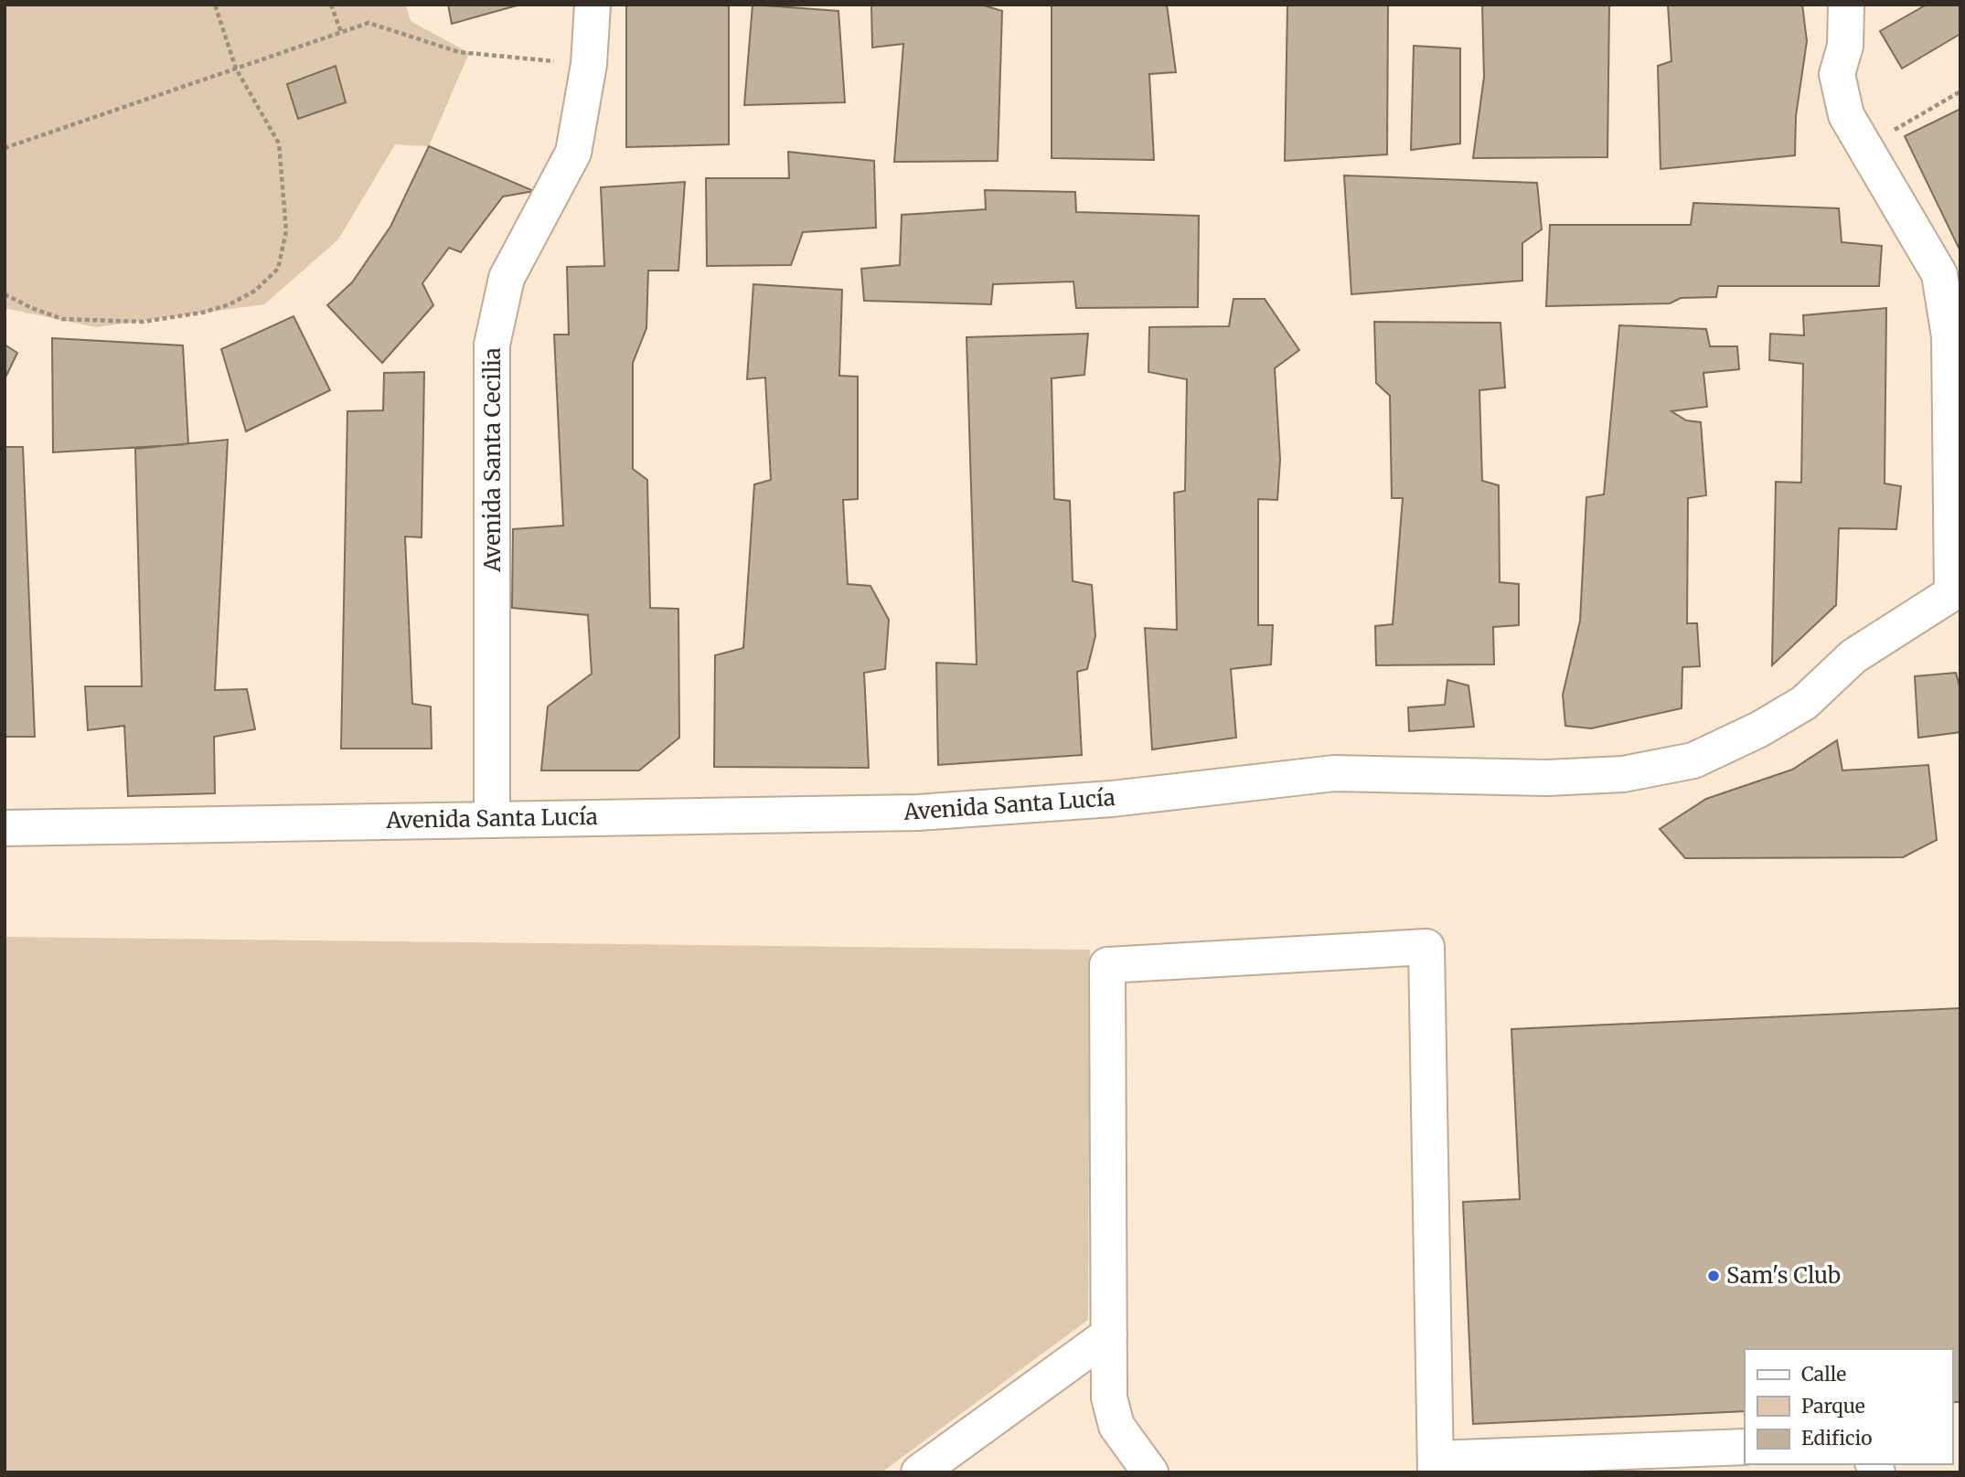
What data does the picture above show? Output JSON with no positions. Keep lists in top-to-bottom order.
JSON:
{
  "streets": {
    "street": ["Avenida Santa Cecilia", "Avenida Santa Lucía"]
  },
  "crossings": [
    ["Avenida Santa Cecilia", "Avenida Santa Lucía"]
  ],
  "places": ["Sam's Club"],
  "legend": ["Calle", "Parque", "Edificio"]
}
